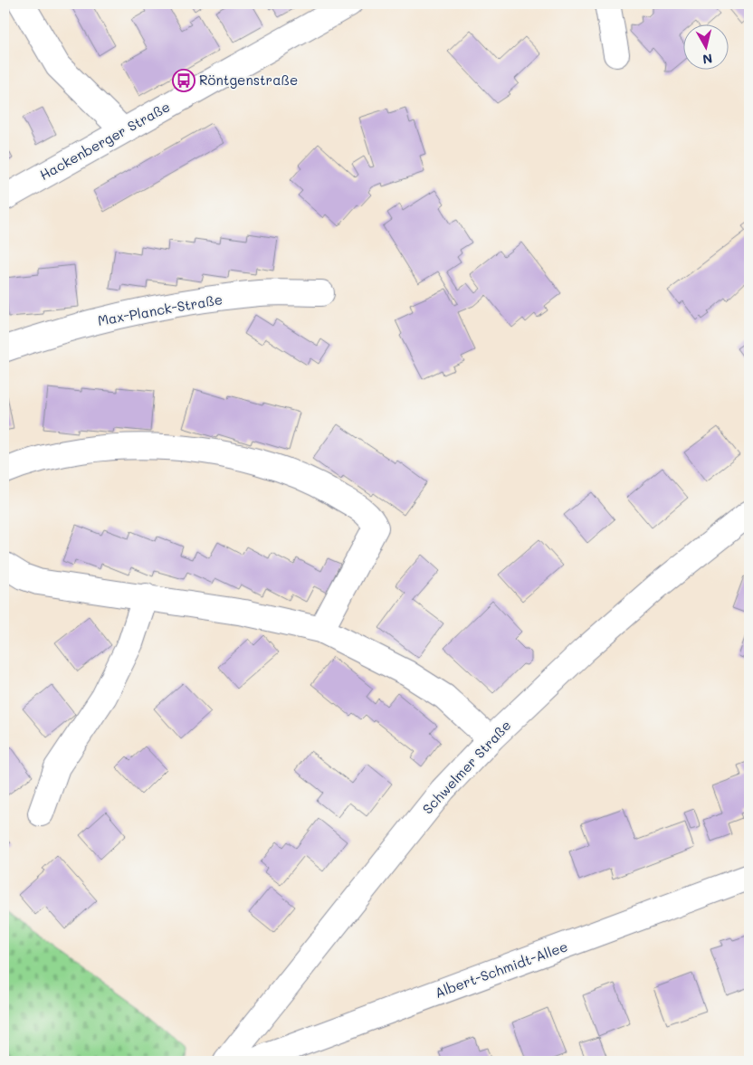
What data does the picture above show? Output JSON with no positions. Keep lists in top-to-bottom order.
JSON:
{
  "streets": {
    "street": [
      "Hackenberger Straße",
      "Max-Planck-Straße",
      "Schwelmer Straße",
      "Albert-Schmidt-Allee"
    ]
  },
  "places": {
    "bus stop": ["Röntgenstraße"]
  },
  "north": "bottom"
}
